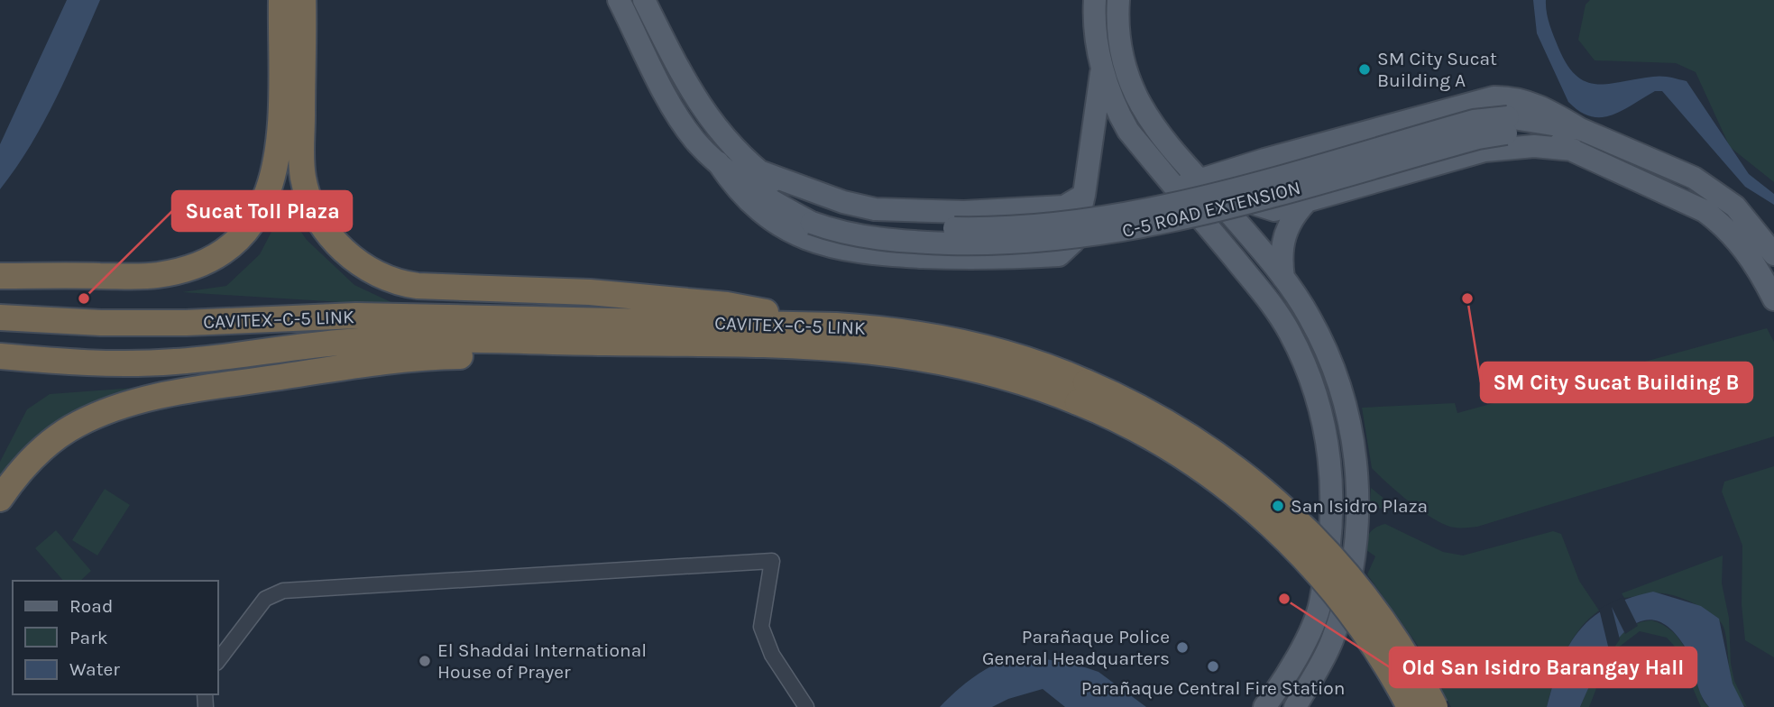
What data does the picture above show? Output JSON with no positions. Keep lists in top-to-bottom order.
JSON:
{
  "streets": {
    "highway": ["CAVITEX–C-5 LINK"],
    "main road": ["C-5 ROAD EXTENSION"]
  },
  "places": [
    "SM City Sucat Building A",
    "Sucat Toll Plaza",
    "SM City Sucat Building B",
    "San Isidro Plaza",
    "Old San Isidro Barangay Hall",
    "Parañaque Police General Headquarters",
    "El Shaddai International House of Prayer",
    "Parañaque Central Fire Station"
  ],
  "legend": ["Road", "Park", "Water"]
}
